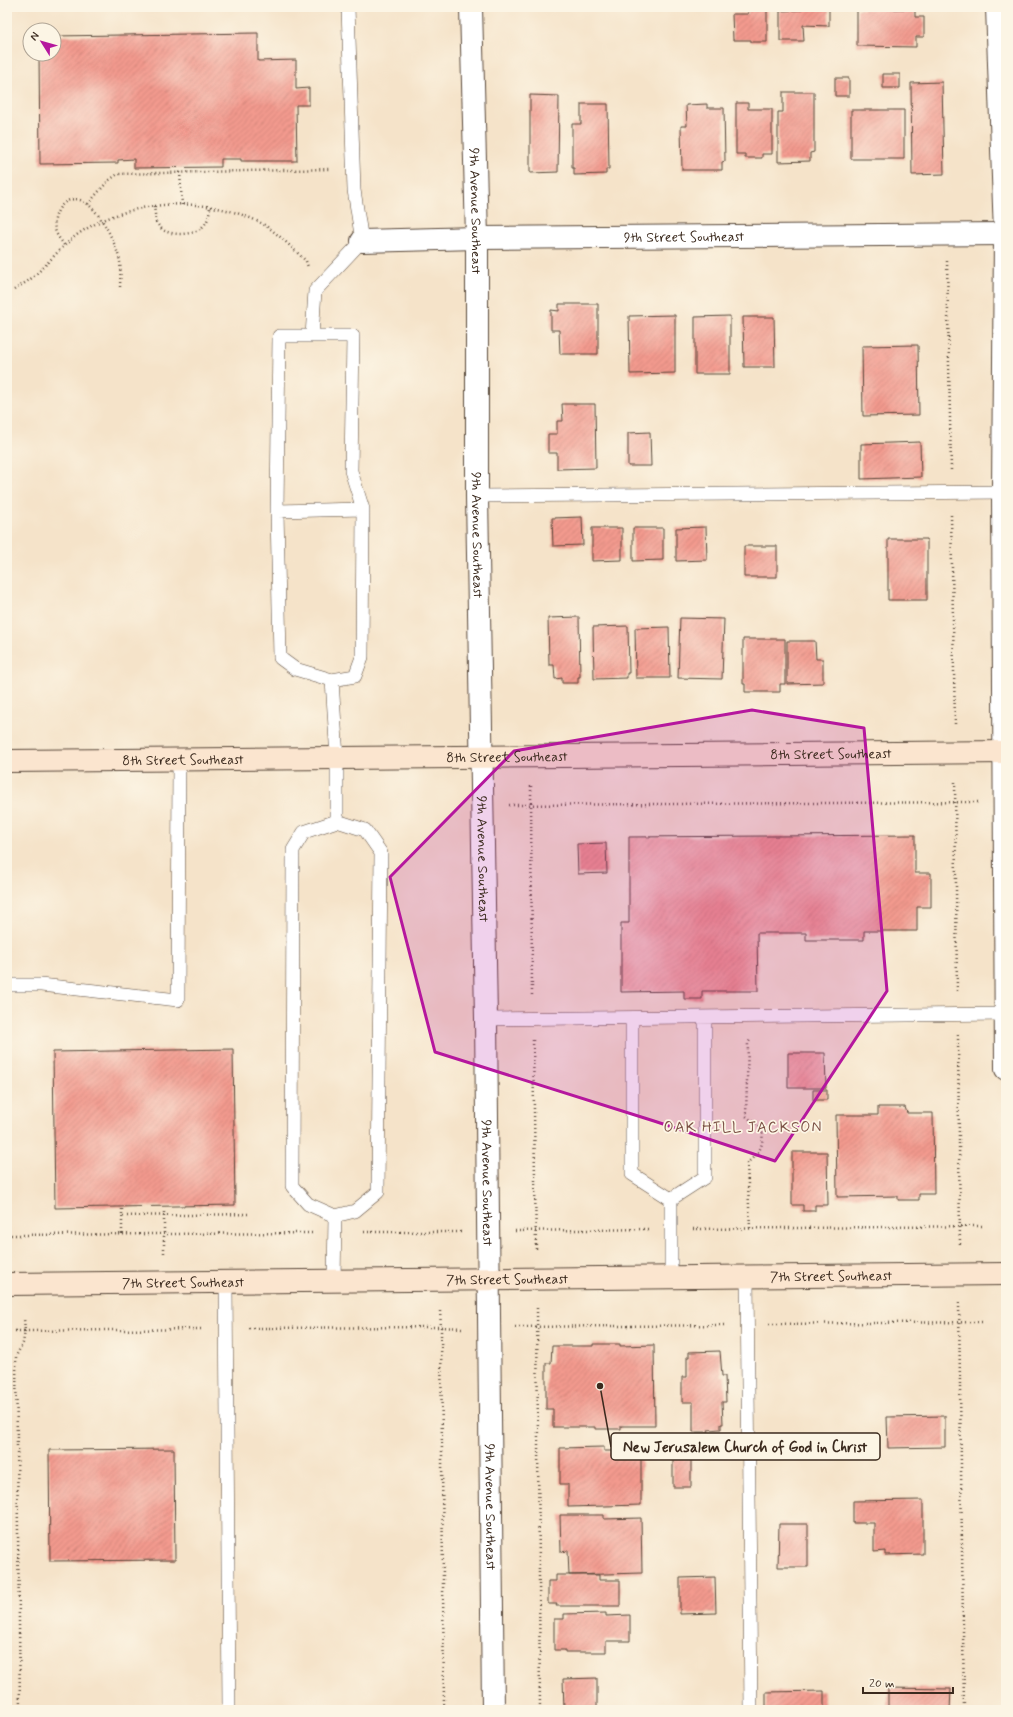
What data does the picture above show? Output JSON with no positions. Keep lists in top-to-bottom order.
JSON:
{
  "streets": {
    "main road": ["8th Street Southeast", "7th Street Southeast"],
    "street": ["9th Avenue Southeast", "9th Street Southeast"]
  },
  "crossings": [
    ["9th Avenue Southeast", "9th Street Southeast"],
    ["9th Avenue Southeast", "8th Street Southeast"],
    ["9th Avenue Southeast", "7th Street Southeast"]
  ],
  "districts": ["OAK HILL JACKSON"],
  "places": ["New Jerusalem Church of God in Christ"],
  "scale_bar": "20 m",
  "north": "top left"
}
